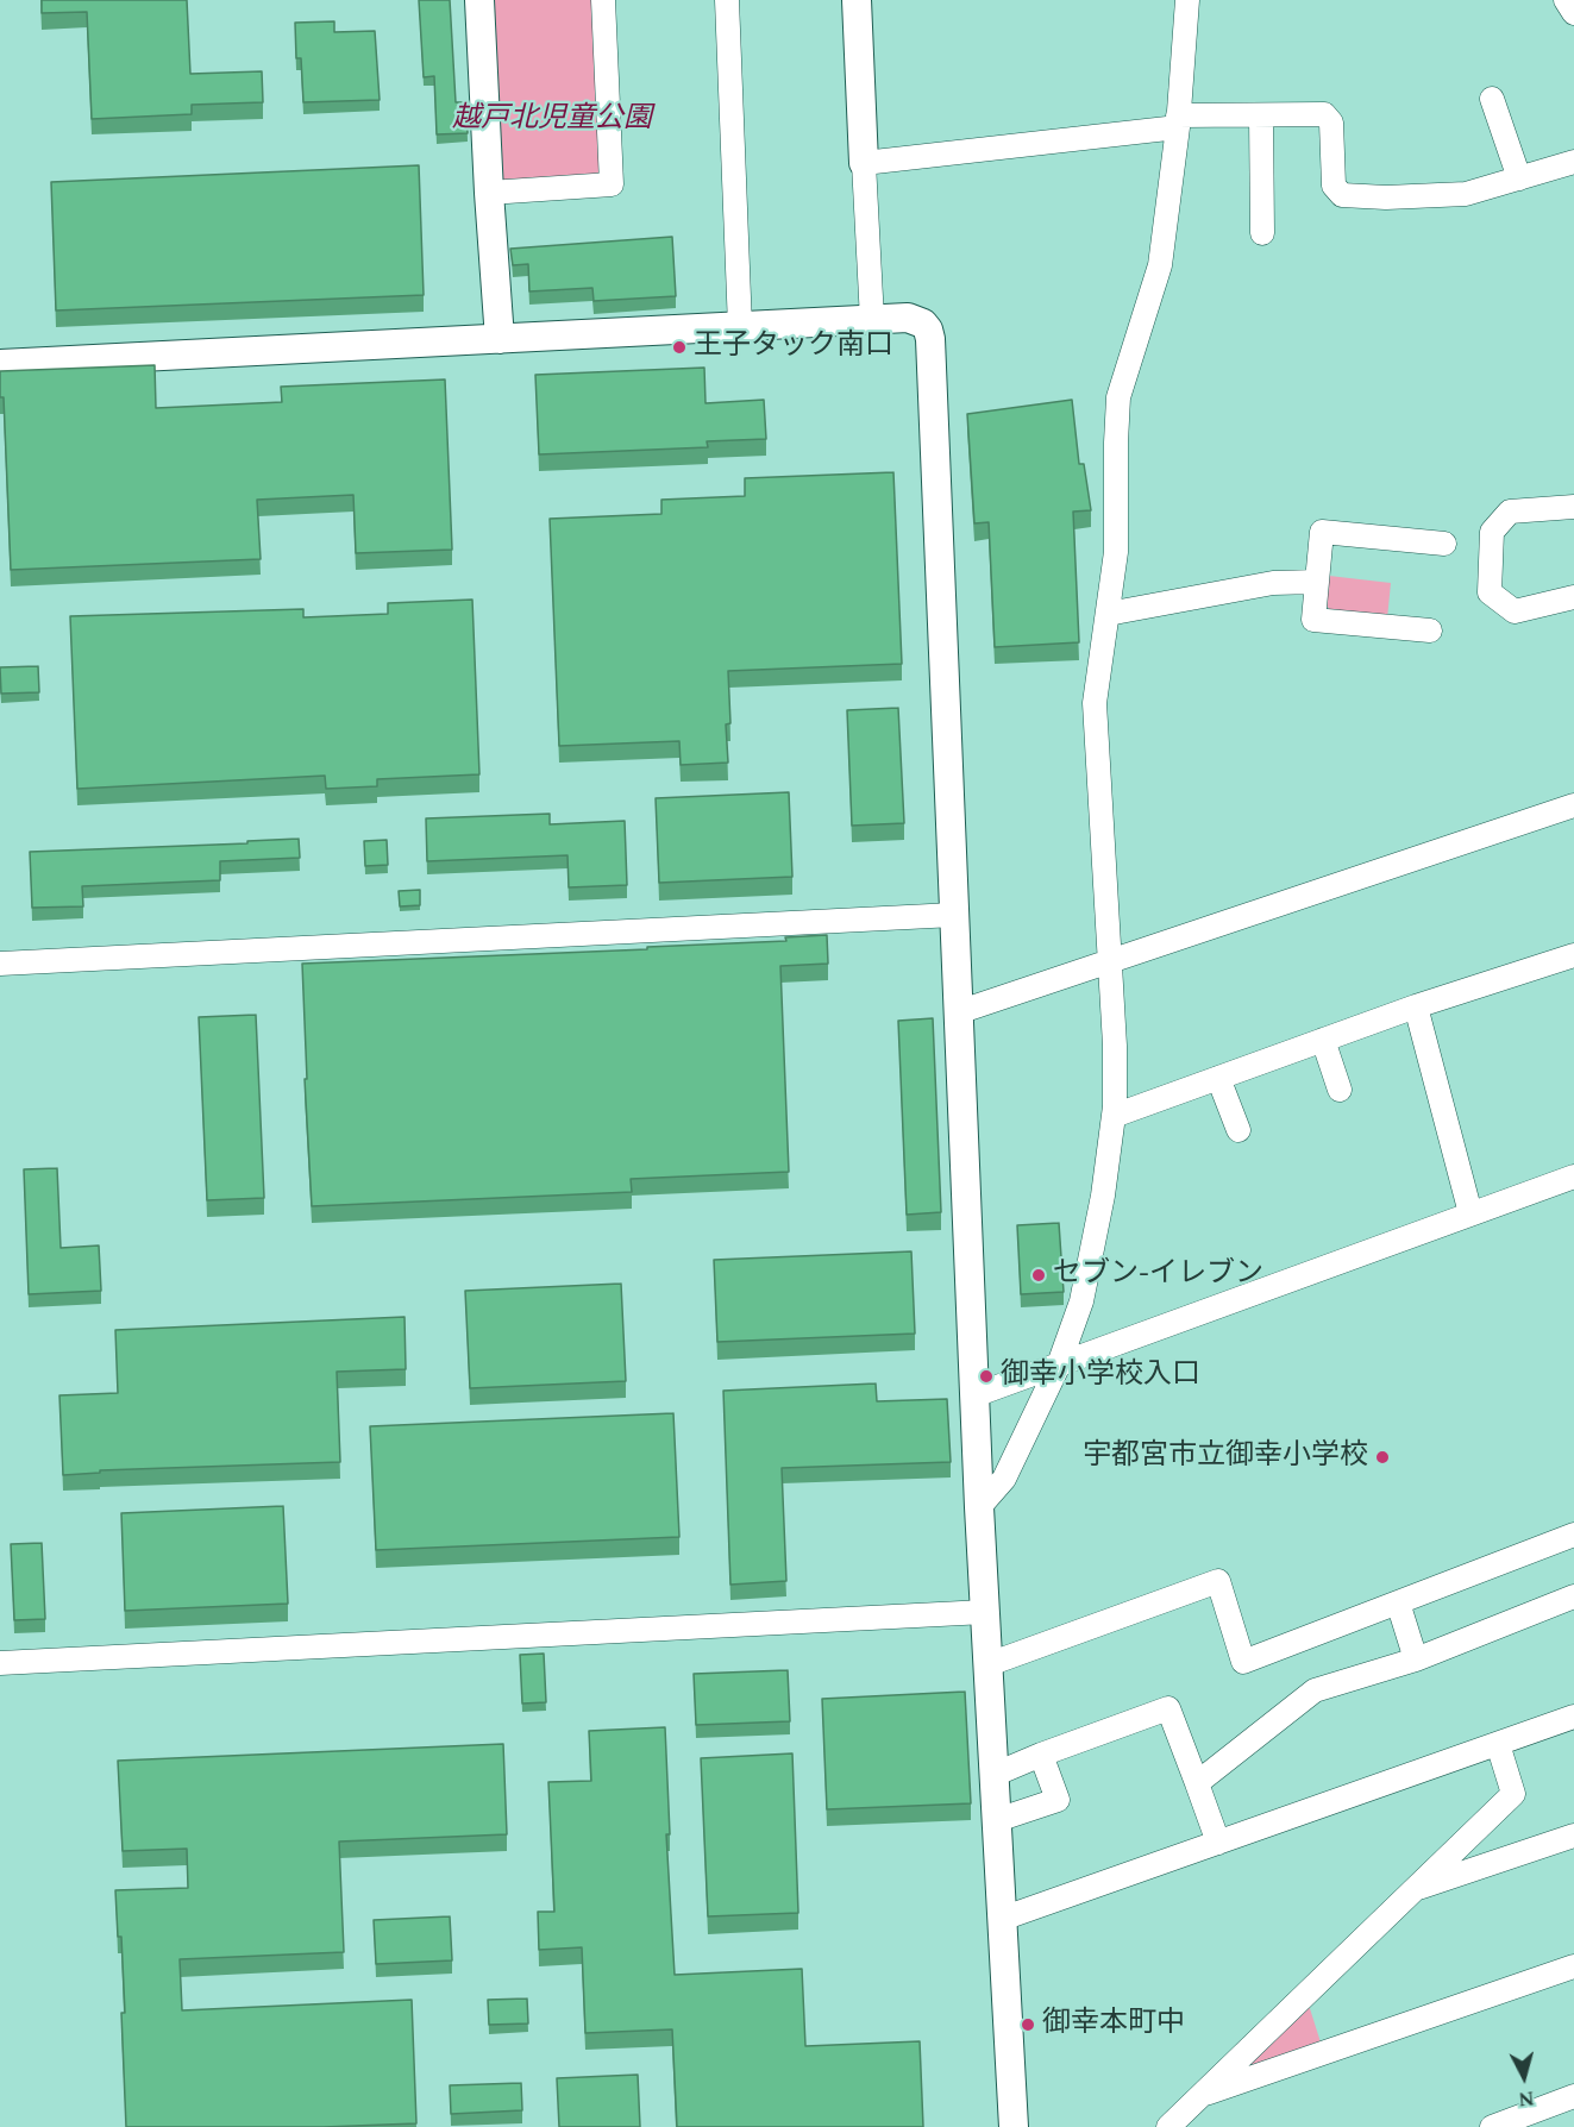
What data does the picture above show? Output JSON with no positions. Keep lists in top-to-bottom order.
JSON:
{
  "parks": ["越戸北児童公園"],
  "places": [
    "王子タック南口",
    "セブン-イレブン",
    "御幸小学校入口",
    "宇都宮市立御幸小学校",
    "御幸本町中"
  ],
  "north": "bottom"
}
